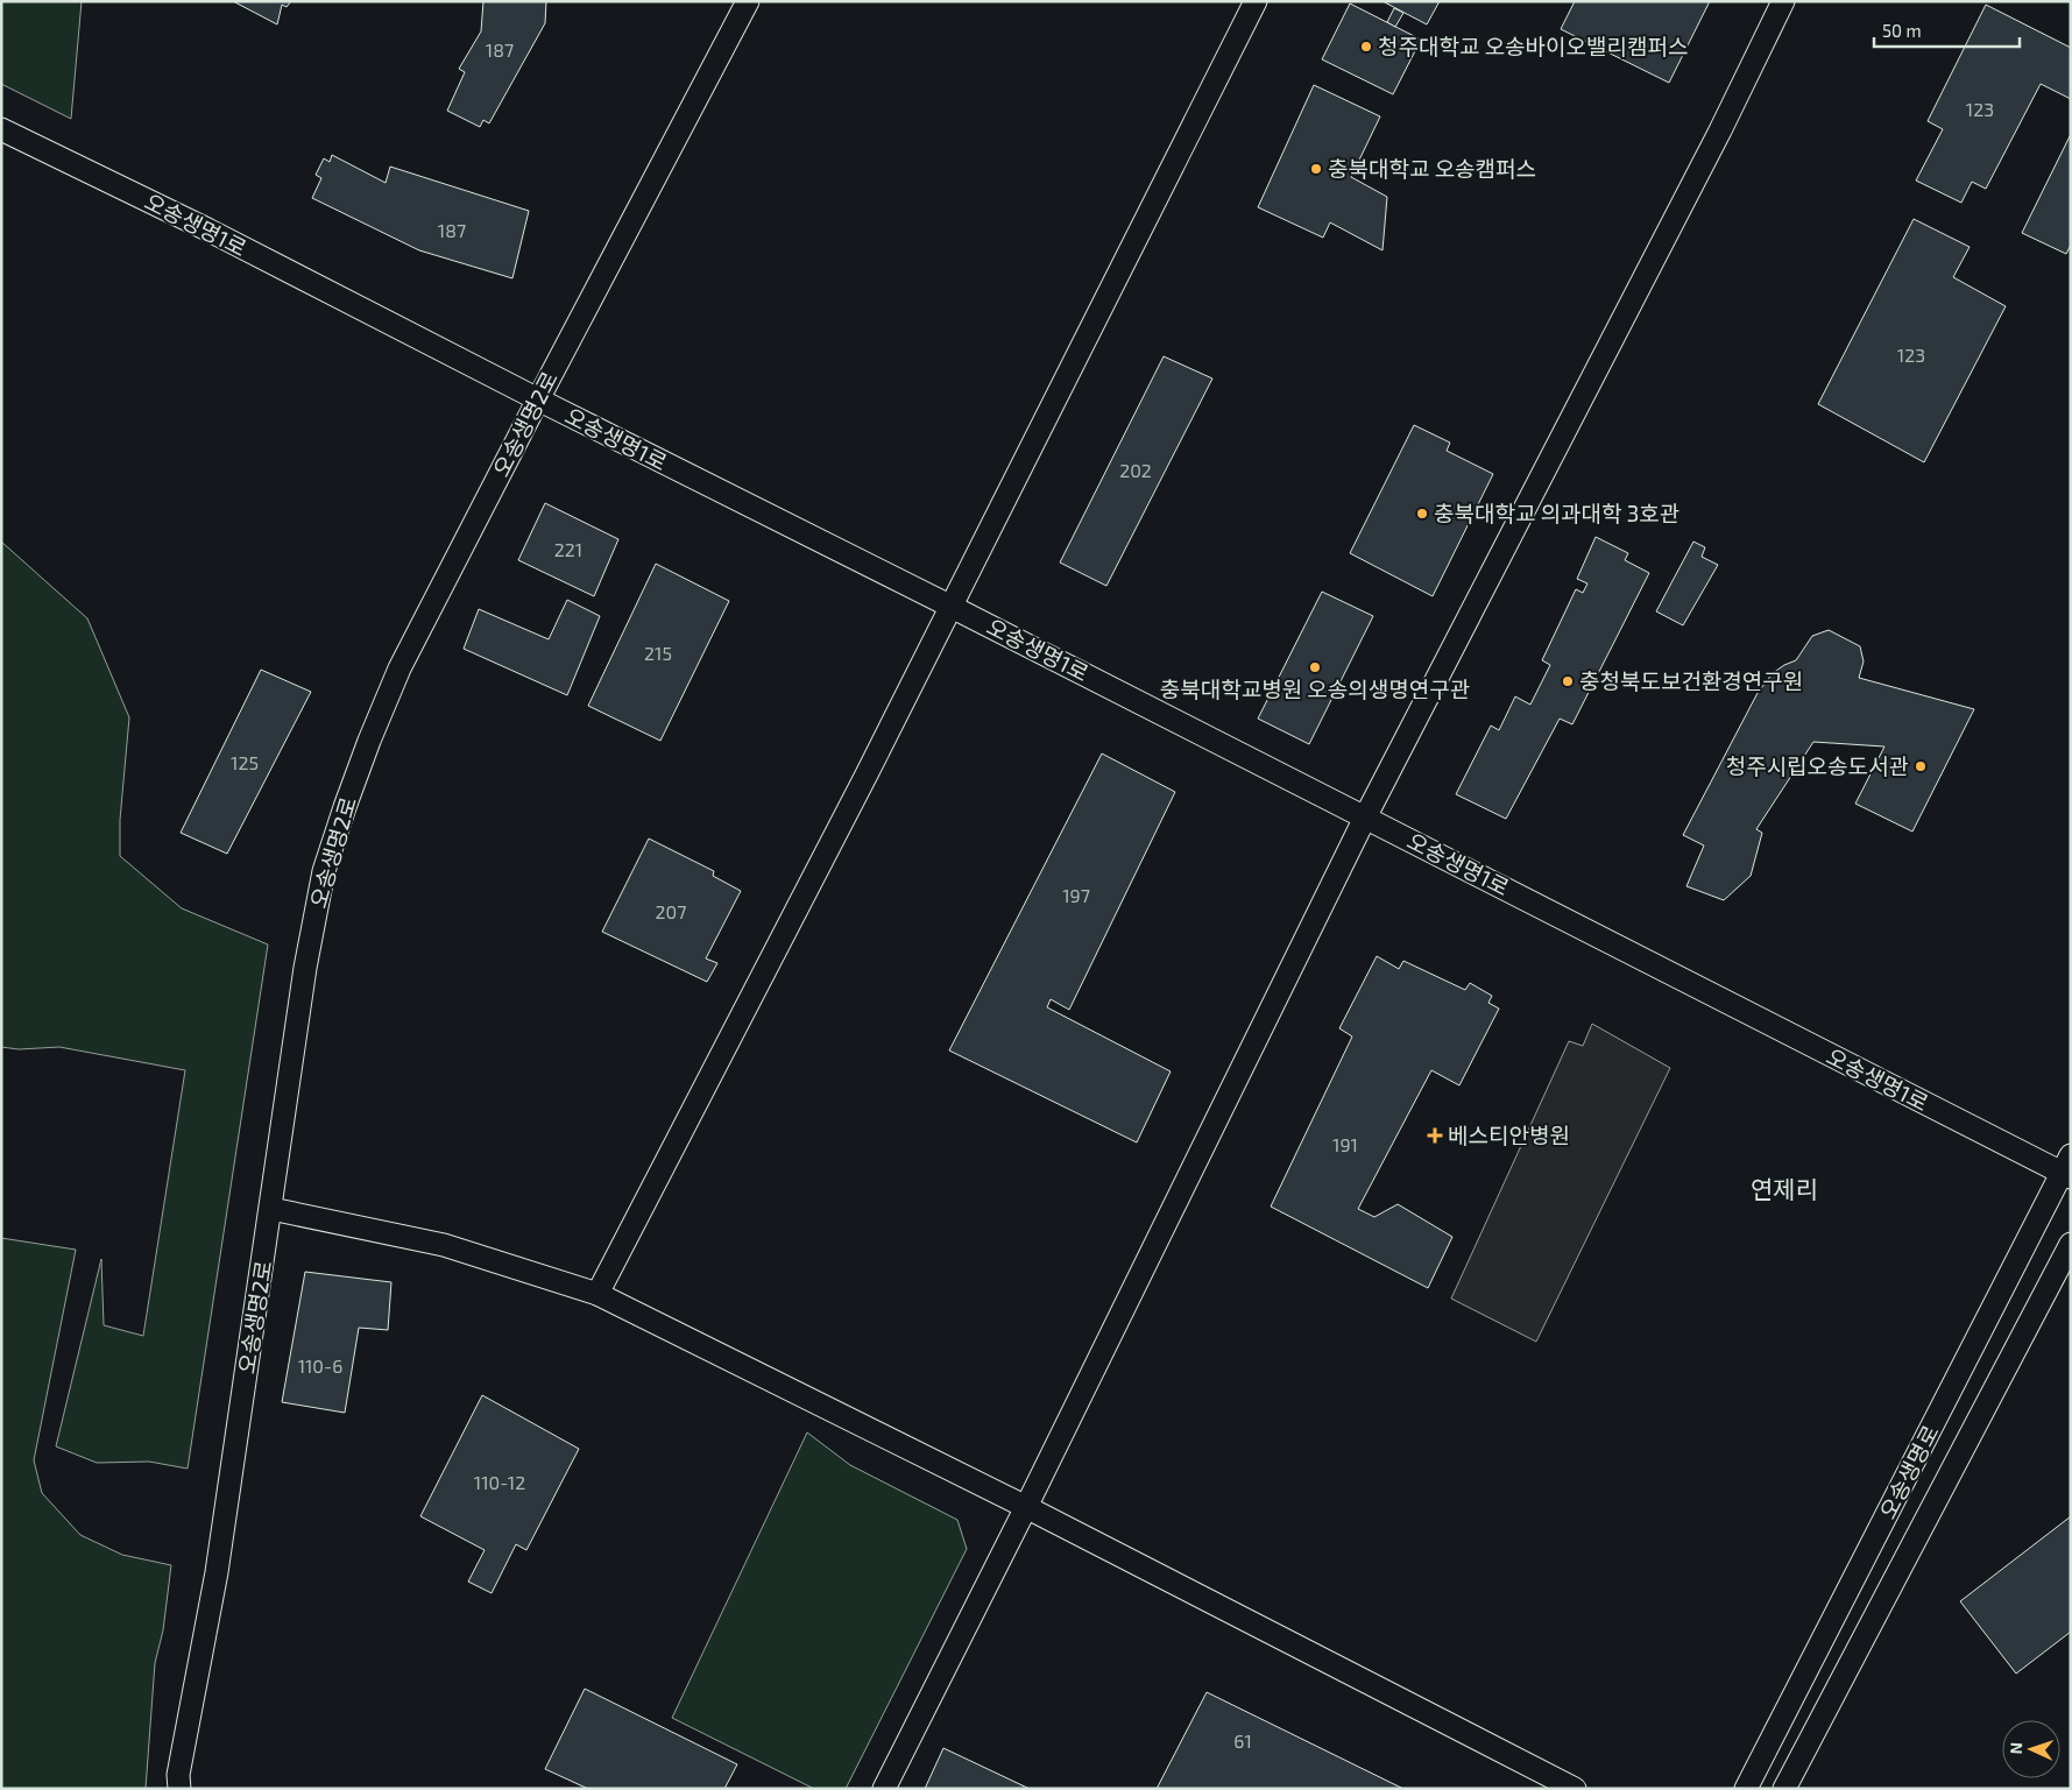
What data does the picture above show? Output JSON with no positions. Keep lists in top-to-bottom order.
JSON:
{
  "streets": {
    "street": ["오송생명1로", "오송생명2로", "오송생명로"]
  },
  "crossings": [
    ["오송생명1로", "오송생명2로"],
    ["오송생명1로", "오송생명로"]
  ],
  "districts": ["연제리"],
  "places": {
    "other": [
      "청주대학교 오송바이오밸리캠퍼스",
      "충북대학교 오송캠퍼스",
      "충북대학교 의과대학 3호관",
      "충북대학교병원 오송의생명연구관",
      "충청북도보건환경연구원",
      "청주시립오송도서관"
    ],
    "health": ["베스티안병원"]
  },
  "house_numbers": [
    "187",
    "123",
    "187",
    "123",
    "202",
    "221",
    "215",
    "125",
    "197",
    "207",
    "191",
    "110-6",
    "110-12",
    "61"
  ],
  "scale_bar": "50 m",
  "north": "left"
}
